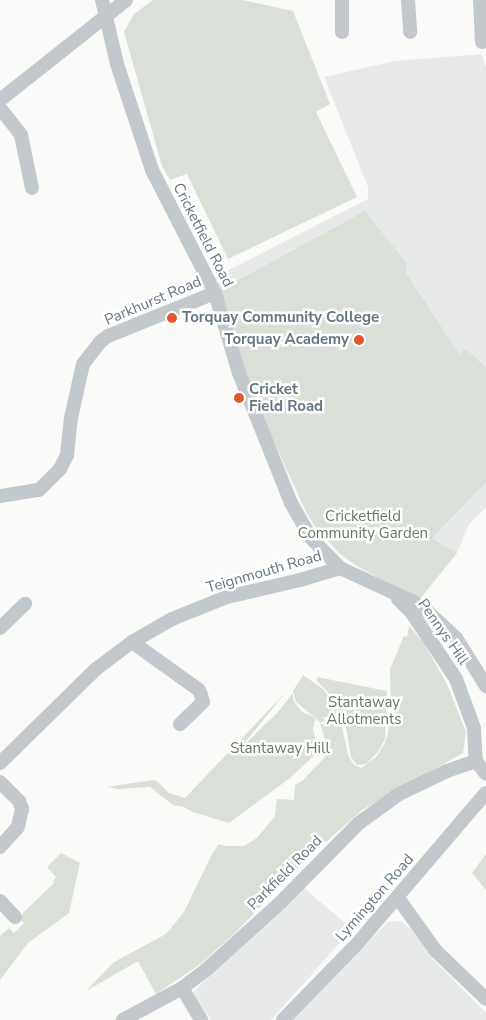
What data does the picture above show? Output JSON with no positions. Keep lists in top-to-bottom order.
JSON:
{
  "streets": {
    "street": [
      "Cricketfield Road",
      "Parkhurst Road",
      "Teignmouth Road",
      "Pennys Hill",
      "Parkfield Road",
      "Lymington Road"
    ]
  },
  "crossings": [
    ["Cricketfield Road", "Parkhurst Road"],
    ["Cricketfield Road", "Teignmouth Road"],
    ["Teignmouth Road", "Pennys Hill"],
    ["Pennys Hill", "Parkfield Road"]
  ],
  "parks": ["Cricketfield Community Garden", "Stantaway Allotments", "Stantaway Hill"],
  "places": ["Torquay Community College", "Torquay Academy", "Cricket Field Road"]
}
